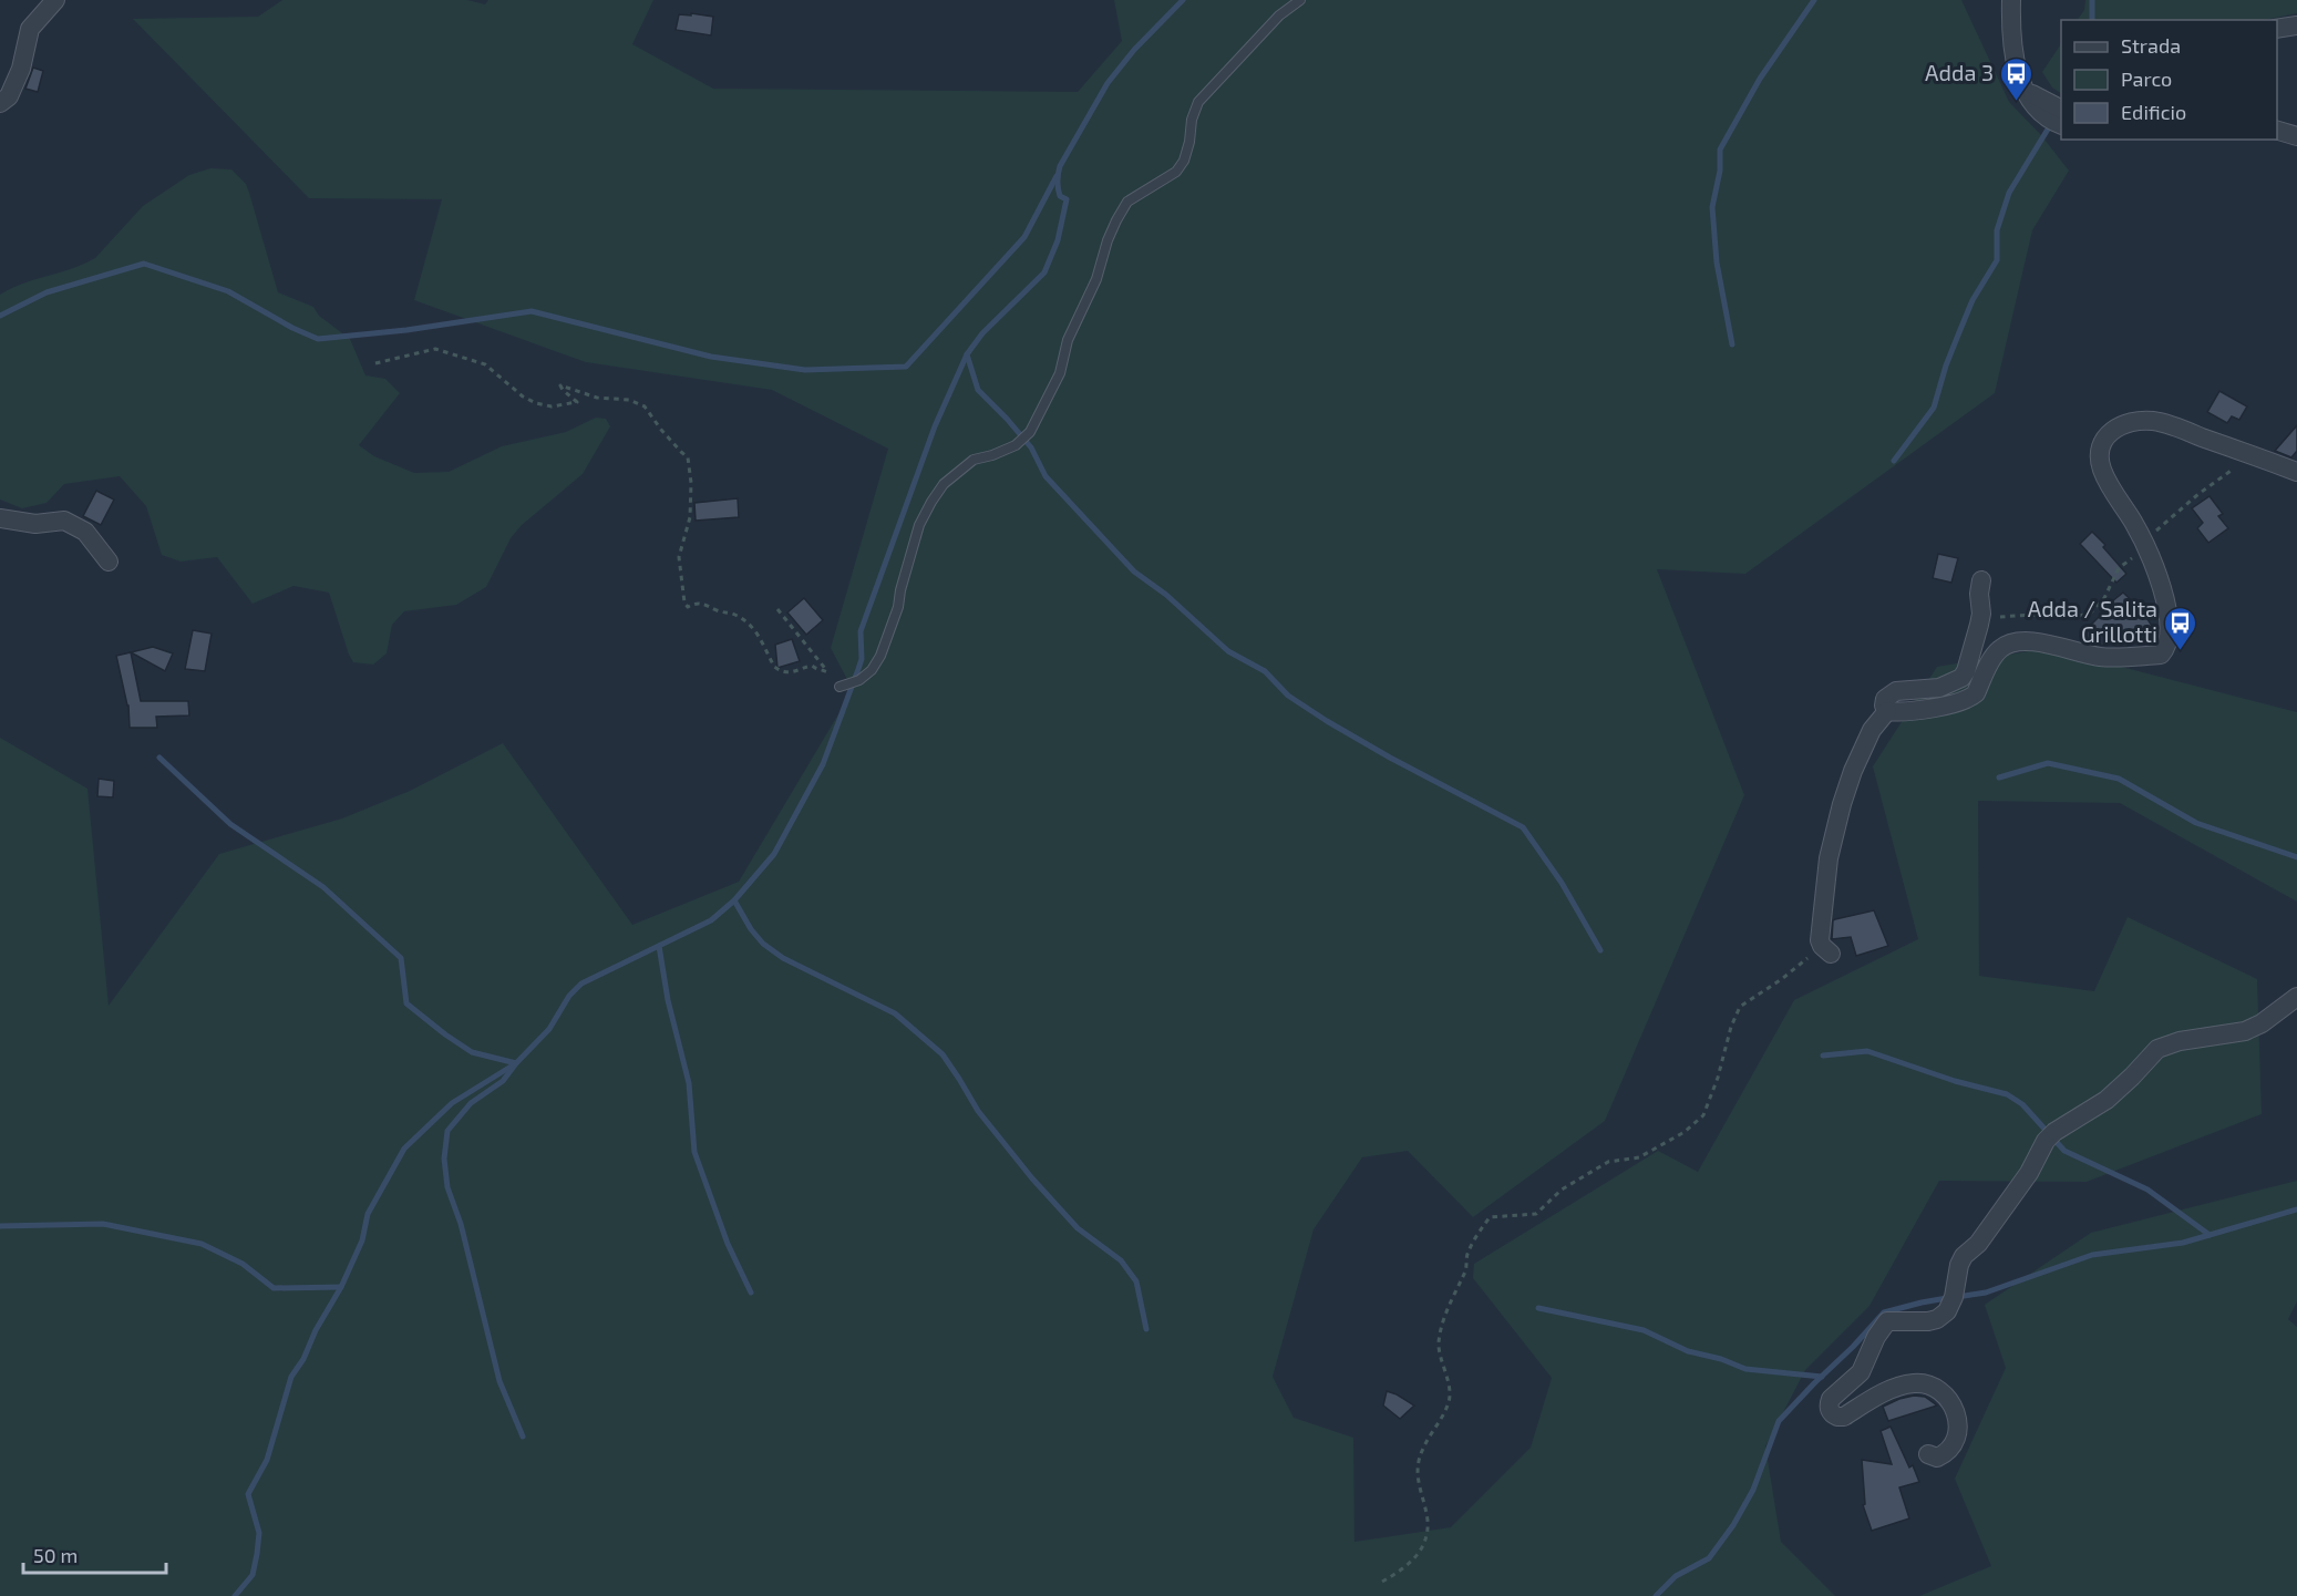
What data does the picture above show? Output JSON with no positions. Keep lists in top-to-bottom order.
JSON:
{
  "places": {
    "bus stop": ["Adda 3", "Adda / Salita Grillotti"]
  },
  "legend": ["Strada", "Parco", "Edificio"],
  "scale_bar": "50 m"
}
